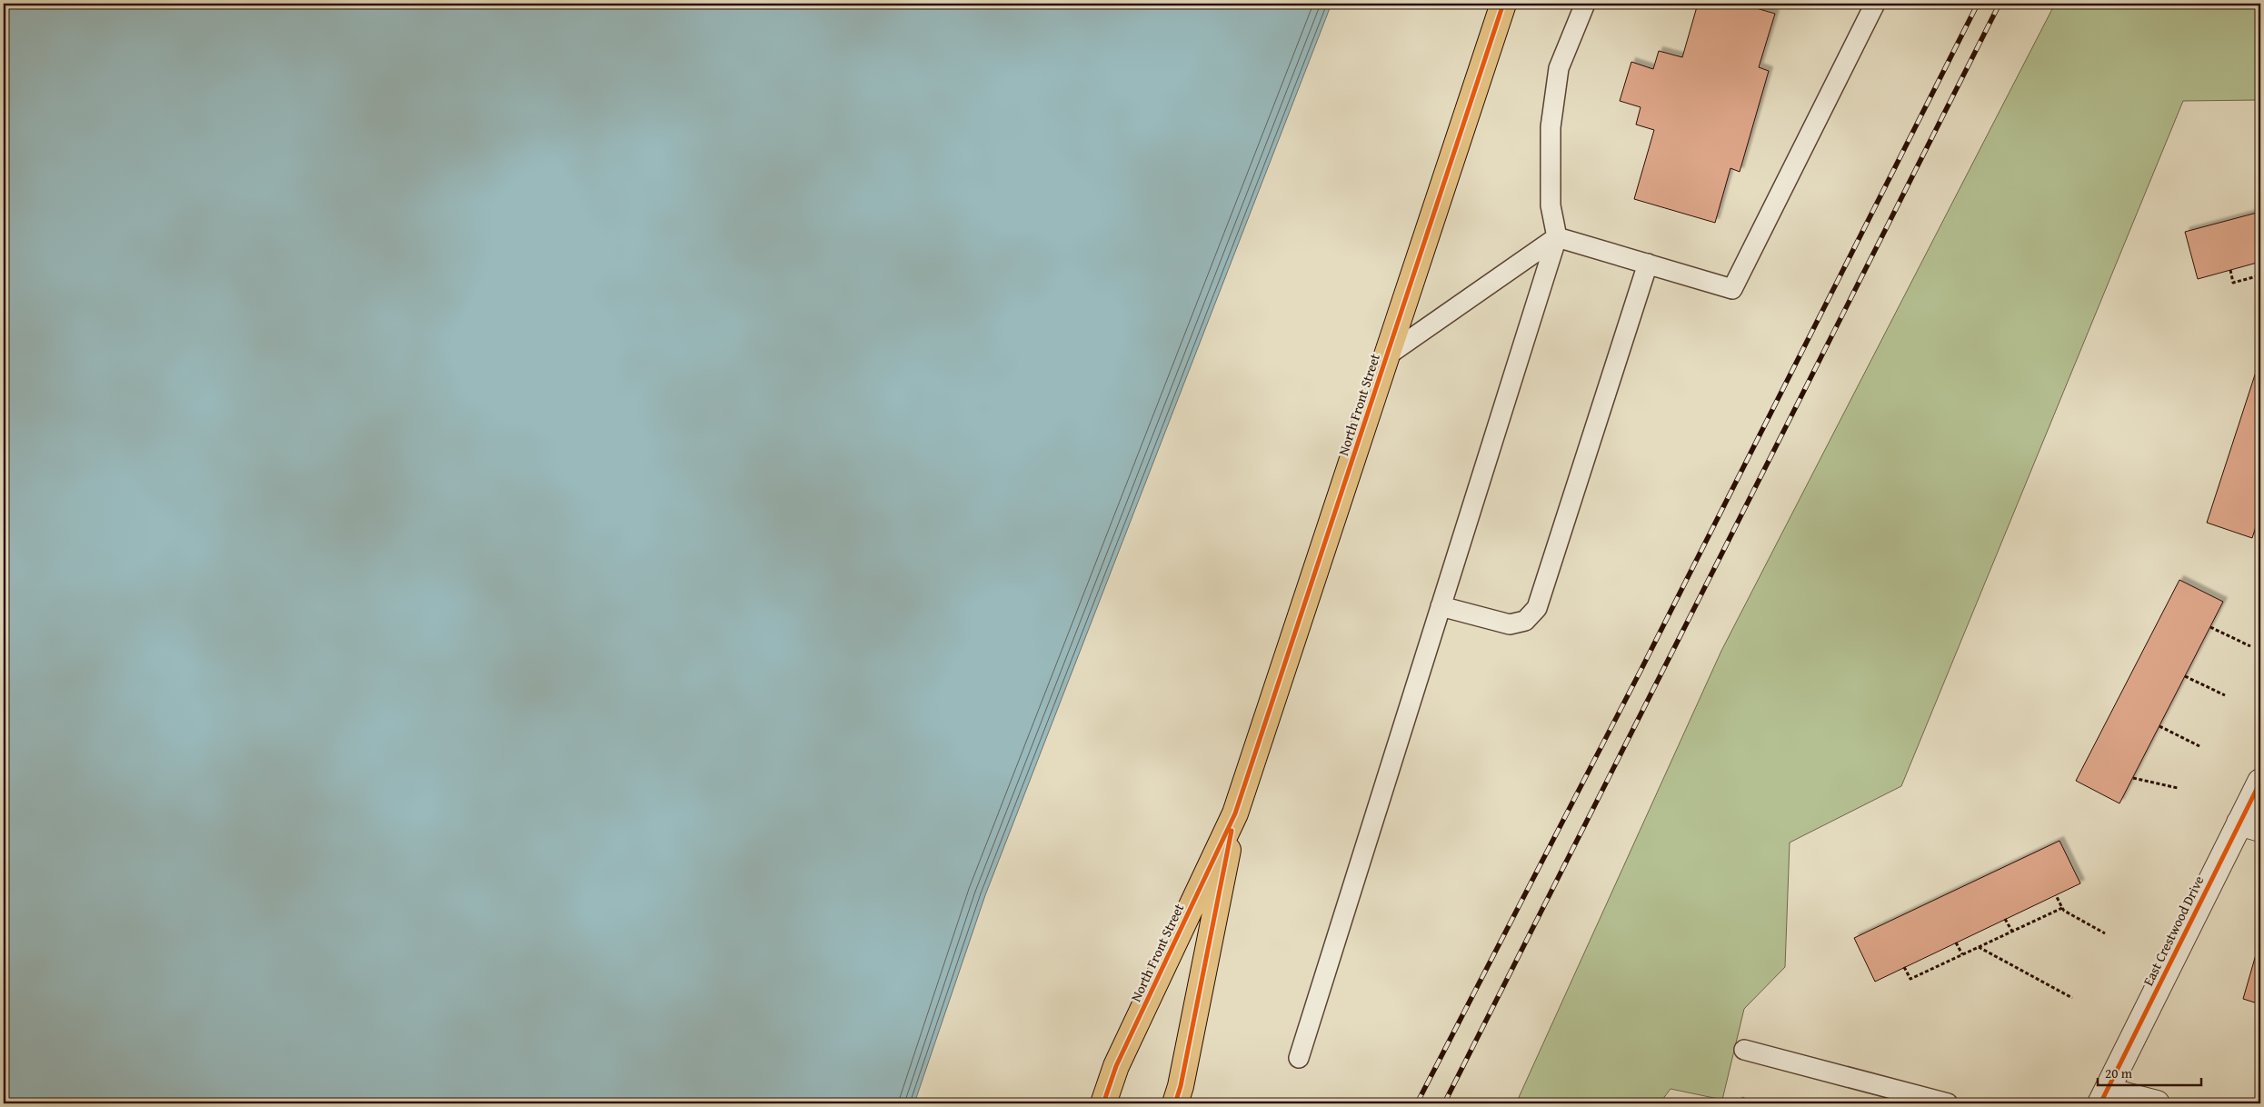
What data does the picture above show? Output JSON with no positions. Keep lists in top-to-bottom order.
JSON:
{
  "streets": {
    "main road": ["North Front Street"],
    "street": ["East Crestwood Drive"]
  },
  "scale_bar": "20 m"
}
